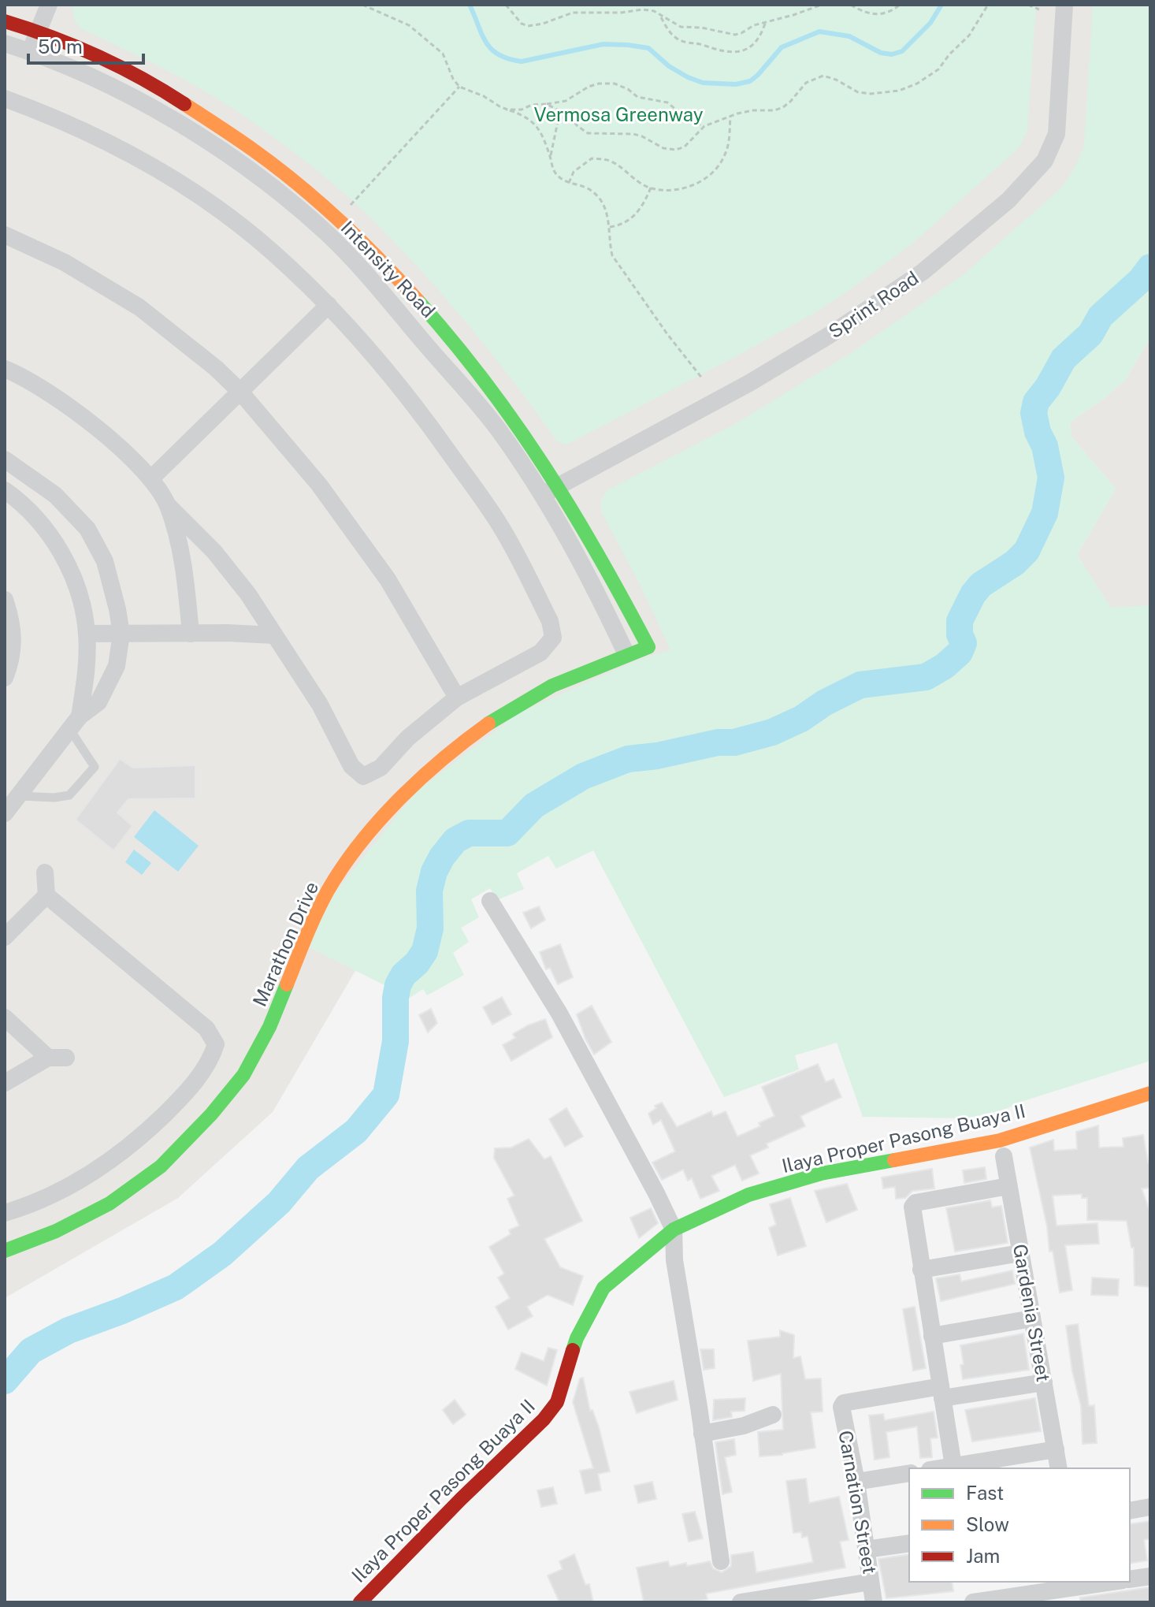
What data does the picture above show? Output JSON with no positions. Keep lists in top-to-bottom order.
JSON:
{
  "streets": {
    "street": [
      "Intensity Road",
      "Sprint Road",
      "Marathon Drive",
      "Ilaya Proper Pasong Buaya II",
      "Gardenia Street",
      "Carnation Street"
    ]
  },
  "crossings": [
    ["Intensity Road", "Sprint Road"],
    ["Intensity Road", "Marathon Drive"]
  ],
  "parks": ["Vermosa Greenway"],
  "legend": ["Fast", "Slow", "Jam"],
  "scale_bar": "50 m"
}
